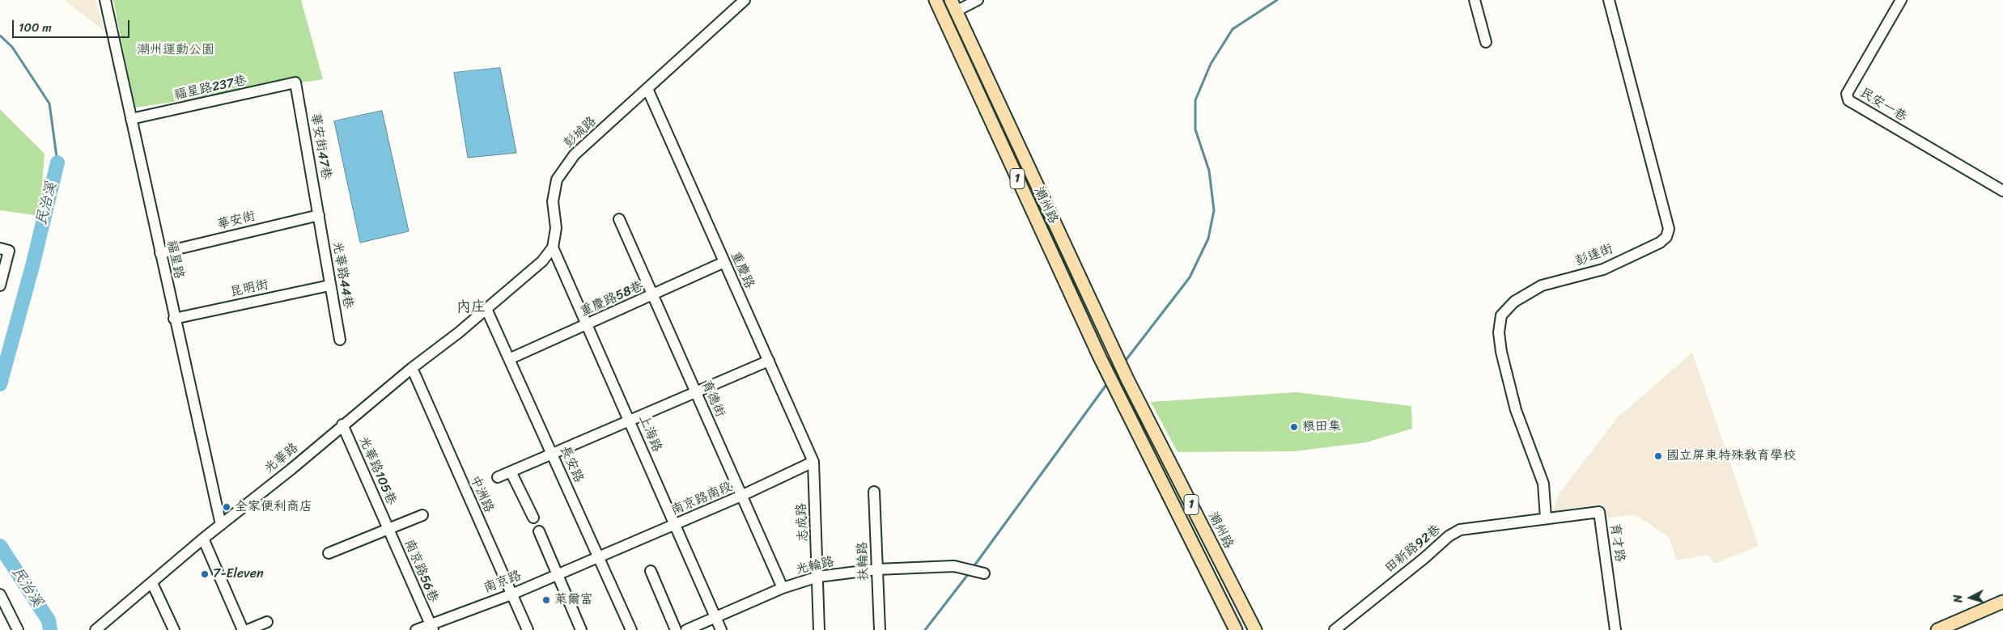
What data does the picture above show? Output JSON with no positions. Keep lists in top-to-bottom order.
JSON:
{
  "streets": {
    "main road": ["1", "潮州路"],
    "street": [
      "福星路237巷",
      "民安一巷",
      "彭城路",
      "華安街47巷",
      "華安街",
      "彭達街",
      "福星路",
      "重慶路",
      "光華路44巷",
      "昆明街",
      "重慶路58巷",
      "育德街",
      "上海路",
      "光華路",
      "長安路",
      "光華路105巷",
      "中洲路",
      "南京路南段",
      "志成路",
      "育才路",
      "田新路92巷",
      "扶輪路",
      "光輪路",
      "南京路56巷",
      "南京路"
    ]
  },
  "crossings": [
    ["福星路237巷", "華安街47巷"],
    ["福星路237巷", "福星路"],
    ["彭城路", "重慶路"],
    ["彭城路", "上海路"],
    ["華安街47巷", "華安街"],
    ["華安街47巷", "光華路44巷"],
    ["華安街", "福星路"],
    ["華安街", "光華路44巷"],
    ["彭達街", "育才路"],
    ["彭達街", "田新路92巷"],
    ["福星路", "昆明街"],
    ["福星路", "光華路"],
    ["重慶路", "重慶路58巷"],
    ["重慶路", "南京路南段"],
    ["重慶路", "志成路"],
    ["光華路44巷", "昆明街"],
    ["重慶路58巷", "育德街"],
    ["重慶路58巷", "上海路"],
    ["重慶路58巷", "長安路"],
    ["育德街", "南京路南段"],
    ["育德街", "光輪路"],
    ["上海路", "南京路南段"],
    ["上海路", "光輪路"],
    ["光華路", "長安路"],
    ["光華路", "光華路105巷"],
    ["光華路", "中洲路"],
    ["長安路", "南京路南段"],
    ["長安路", "南京路"],
    ["光華路105巷", "南京路56巷"],
    ["中洲路", "南京路"],
    ["南京路南段", "志成路"],
    ["南京路南段", "南京路"],
    ["志成路", "光輪路"],
    ["育才路", "田新路92巷"],
    ["扶輪路", "光輪路"],
    ["南京路56巷", "南京路"]
  ],
  "districts": ["内庄"],
  "water": ["民治溪"],
  "parks": ["潮州運動公園"],
  "places": [
    "粮田集",
    "國立屏東特殊教育學校",
    "全家便利商店",
    "7-Eleven",
    "萊爾富"
  ],
  "scale_bar": "100 m",
  "north": "left"
}
